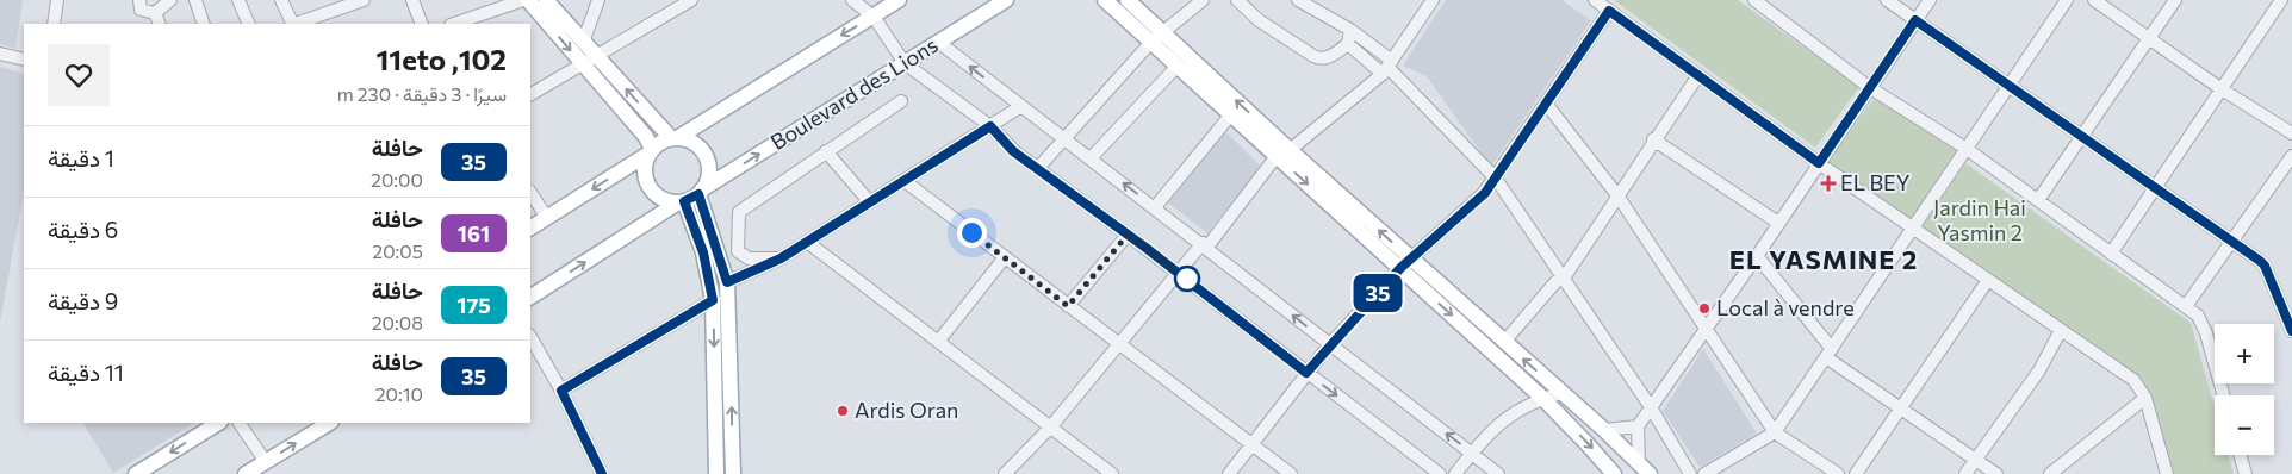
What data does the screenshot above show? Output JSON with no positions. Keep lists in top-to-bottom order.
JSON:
{
  "streets": {
    "main road": ["Boulevard des Lions"]
  },
  "districts": ["EL YASMINE 2"],
  "parks": ["Jardin Hai Yasmin 2"],
  "places": {
    "health": ["EL BEY"],
    "other": ["Local à vendre", "Ardis Oran"]
  },
  "lines": ["bus line 35"],
  "page": {
    "on_map": "35",
    "heading": ["102, 11eto", "سيرًا · 3 دقيقة · 230 m"],
    "list": [
      {
        "mark": "35",
        "name": "حافلة",
        "note": "20:00",
        "value": "1 دقيقة"
      },
      {
        "mark": "161",
        "name": "حافلة",
        "note": "20:05",
        "value": "6 دقيقة"
      },
      {
        "mark": "175",
        "name": "حافلة",
        "note": "20:08",
        "value": "9 دقيقة"
      },
      {
        "mark": "35",
        "name": "حافلة",
        "note": "20:10",
        "value": "11 دقيقة"
      }
    ],
    "map_buttons": ["+", "−"]
  }
}
